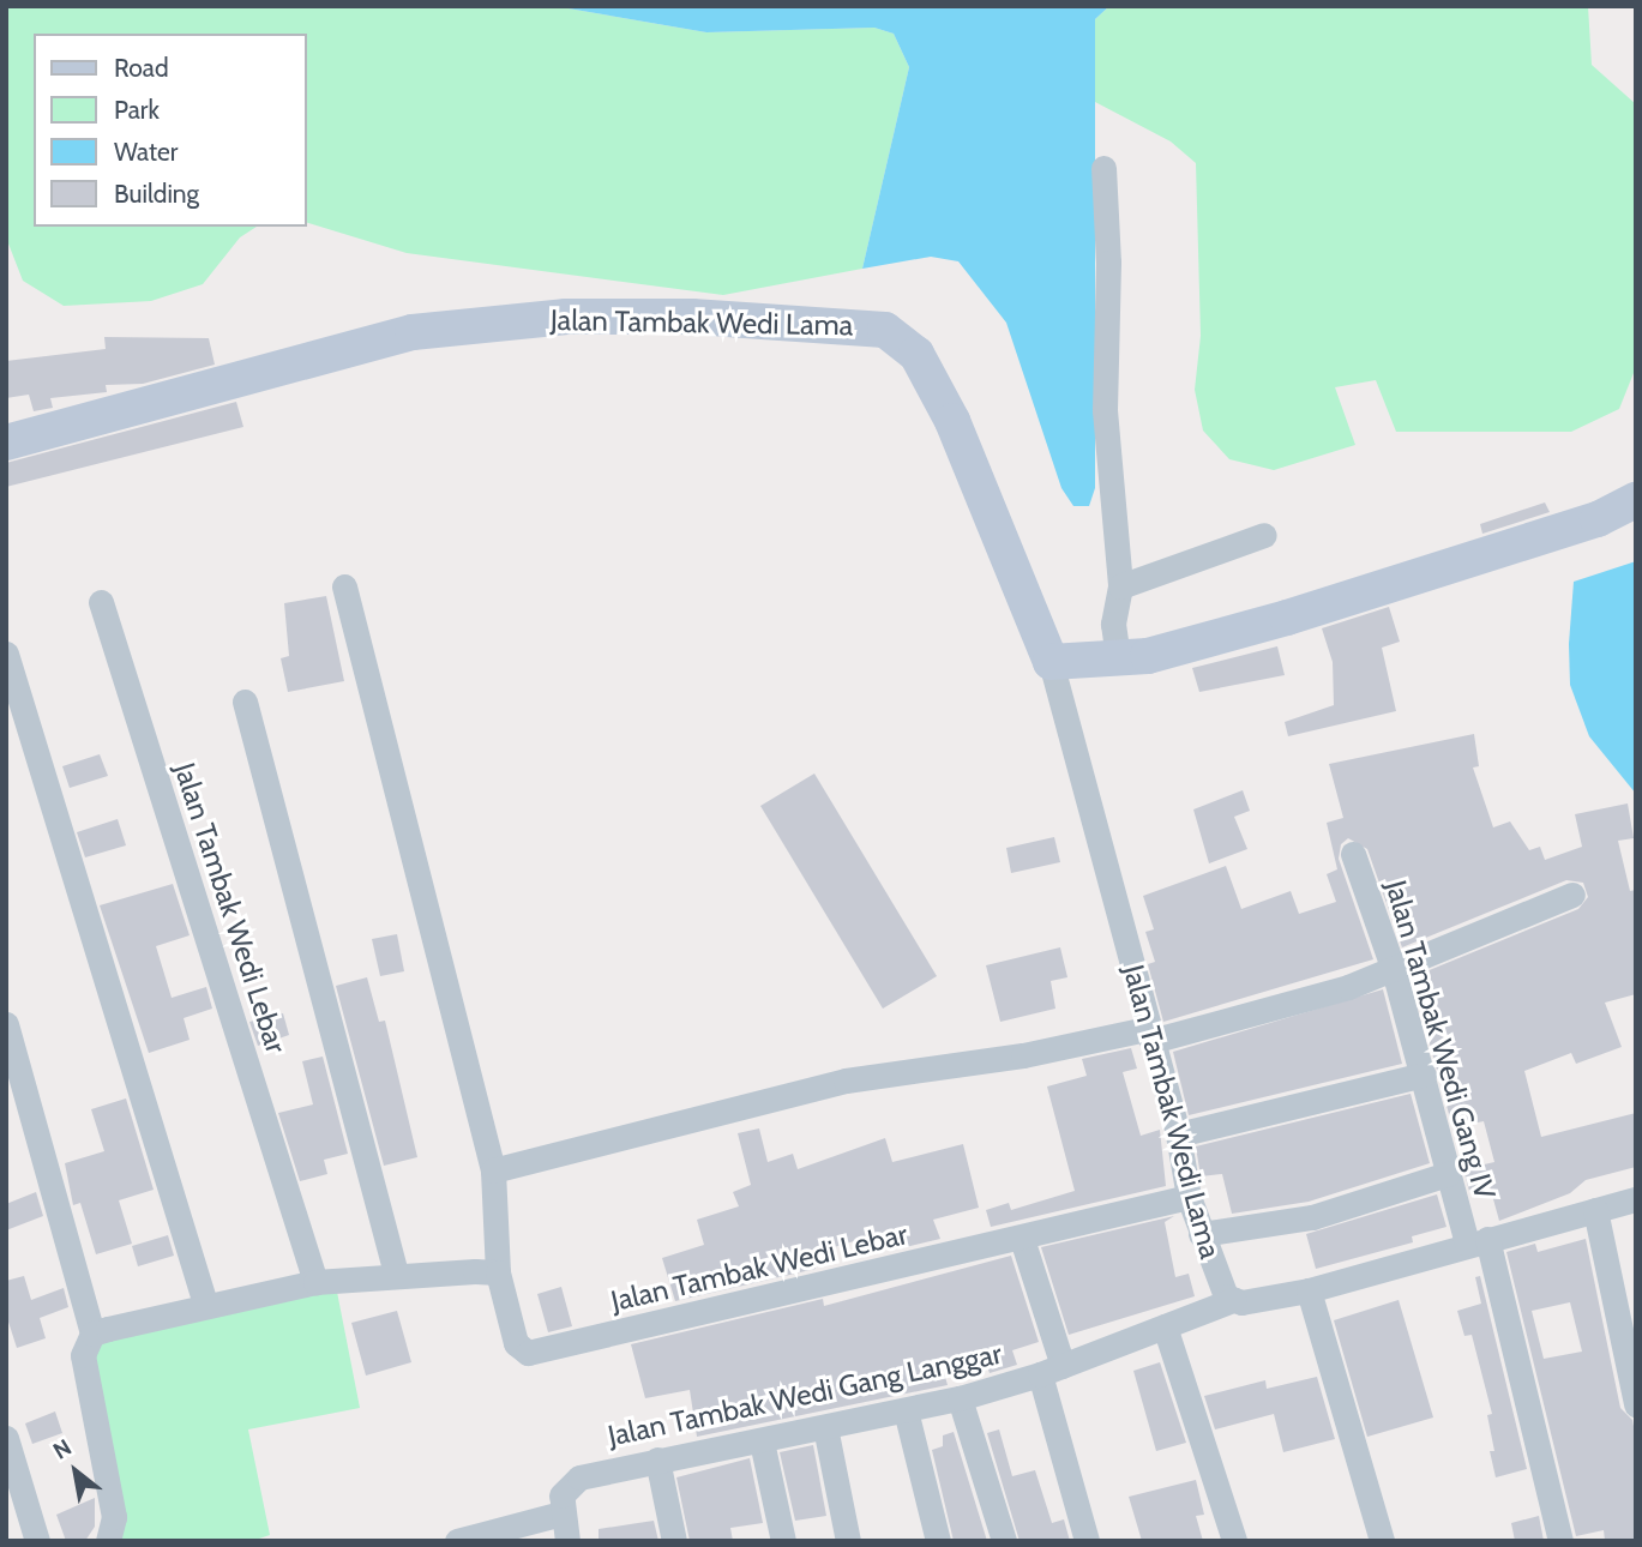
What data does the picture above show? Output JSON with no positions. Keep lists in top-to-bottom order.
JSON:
{
  "streets": {
    "street": [
      "Jalan Tambak Wedi Lama",
      "Jalan Tambak Wedi Lebar",
      "Jalan Tambak Wedi Gang IV",
      "Jalan Tambak Wedi Gang Langgar"
    ]
  },
  "crossings": [
    ["Jalan Tambak Wedi Lama", "Jalan Tambak Wedi Lebar"],
    ["Jalan Tambak Wedi Lama", "Jalan Tambak Wedi Gang Langgar"]
  ],
  "legend": [
    "Road",
    "Park",
    "Water",
    "Building"
  ],
  "north": "top left"
}
